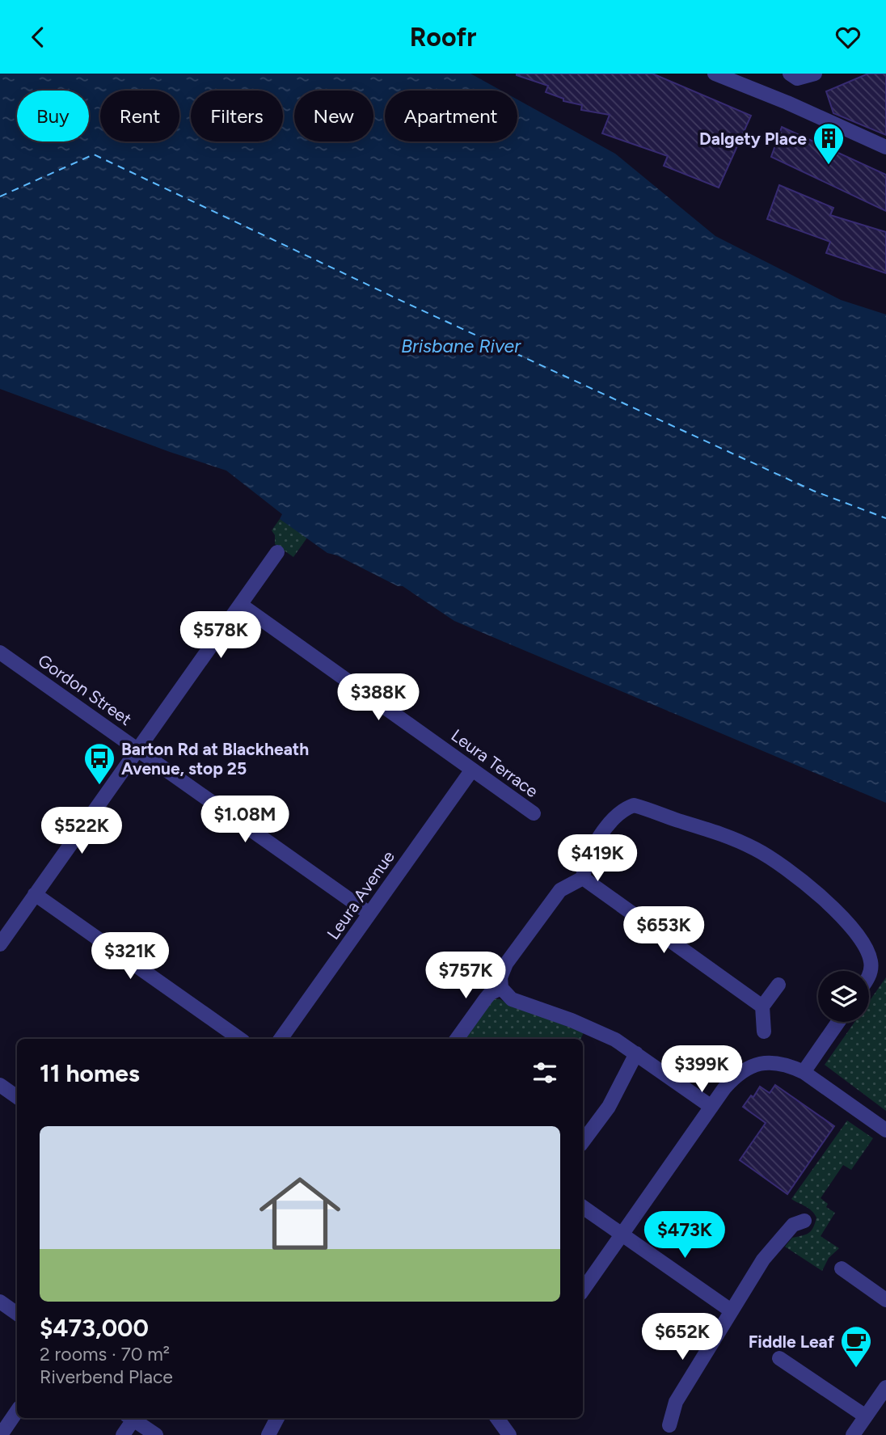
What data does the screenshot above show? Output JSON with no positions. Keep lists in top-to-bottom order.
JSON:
{
  "streets": {
    "street": ["Gordon Street", "Leura Terrace", "Leura Avenue"]
  },
  "crossings": [
    ["Gordon Street", "Leura Avenue"],
    ["Leura Terrace", "Leura Avenue"]
  ],
  "water": ["Brisbane River"],
  "places": {
    "building": ["Dalgety Place"],
    "bus stop": ["Barton Rd at Blackheath Avenue, stop 25"],
    "cafe": ["Fiddle Leaf"]
  },
  "page": {
    "header": "Roofr",
    "chip": [
      "Buy",
      "Rent",
      "Filters",
      "New",
      "Apartment"
    ],
    "price": [
      "$578K",
      "$388K",
      "$1.08M",
      "$522K",
      "$419K",
      "$653K",
      "$321K",
      "$757K",
      "$399K",
      "$473K",
      "$652K"
    ],
    "heading": "11 homes",
    "list": [
      {
        "name": "$473,000",
        "note": "2 rooms · 70 m² · Riverbend Place"
      }
    ]
  }
}
